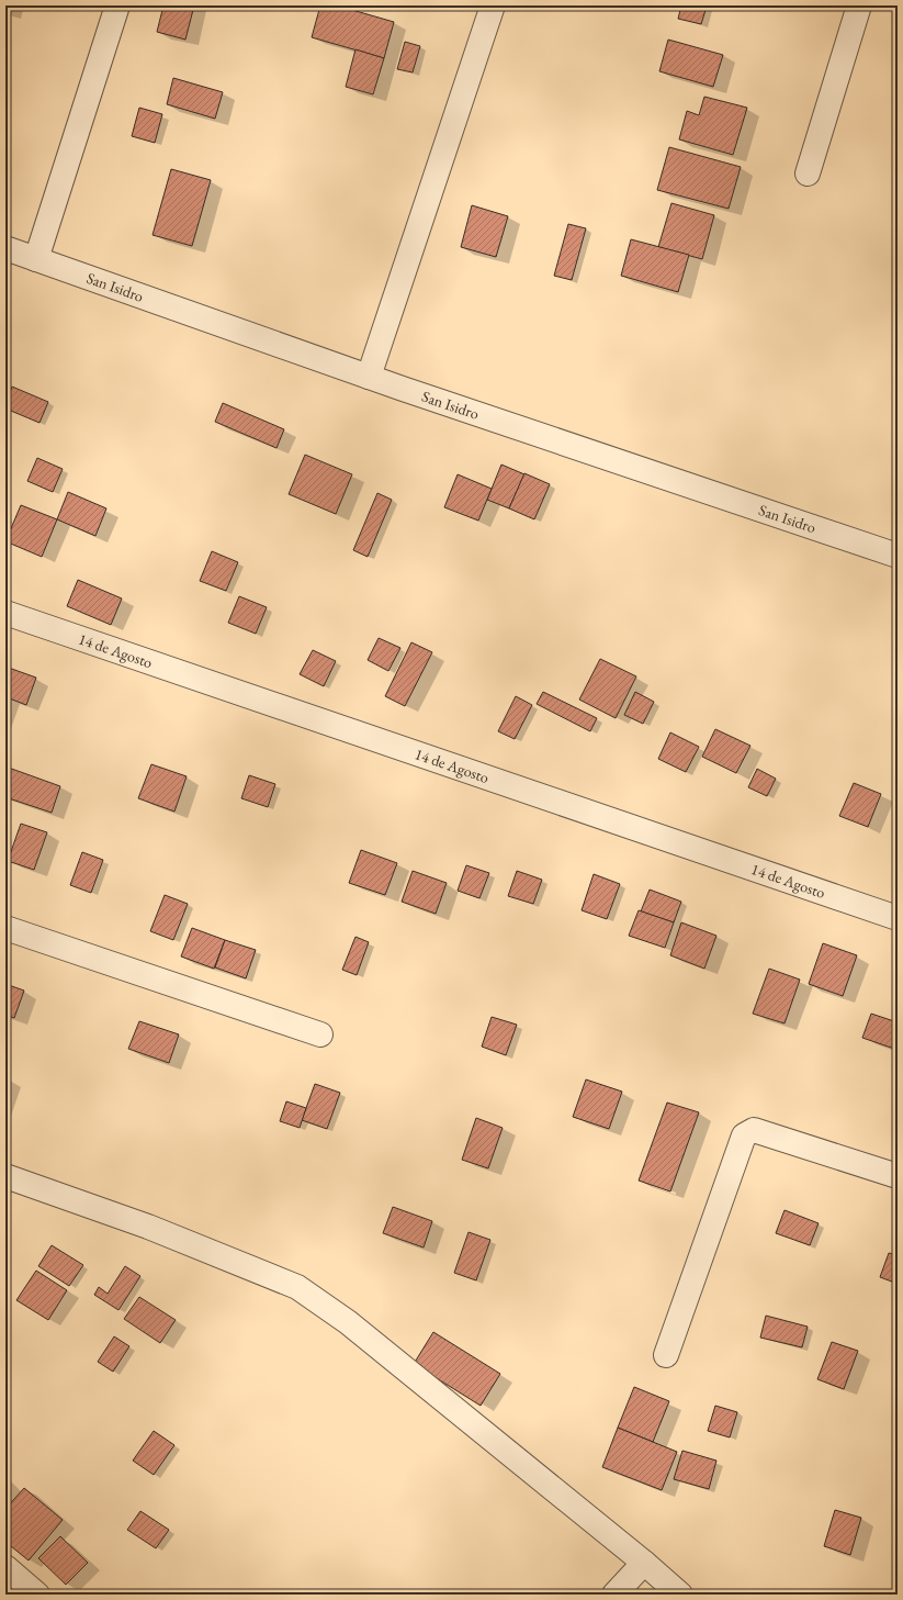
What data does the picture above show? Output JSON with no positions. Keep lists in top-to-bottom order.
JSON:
{
  "streets": {
    "street": ["San Isidro", "14 de Agosto"]
  }
}
